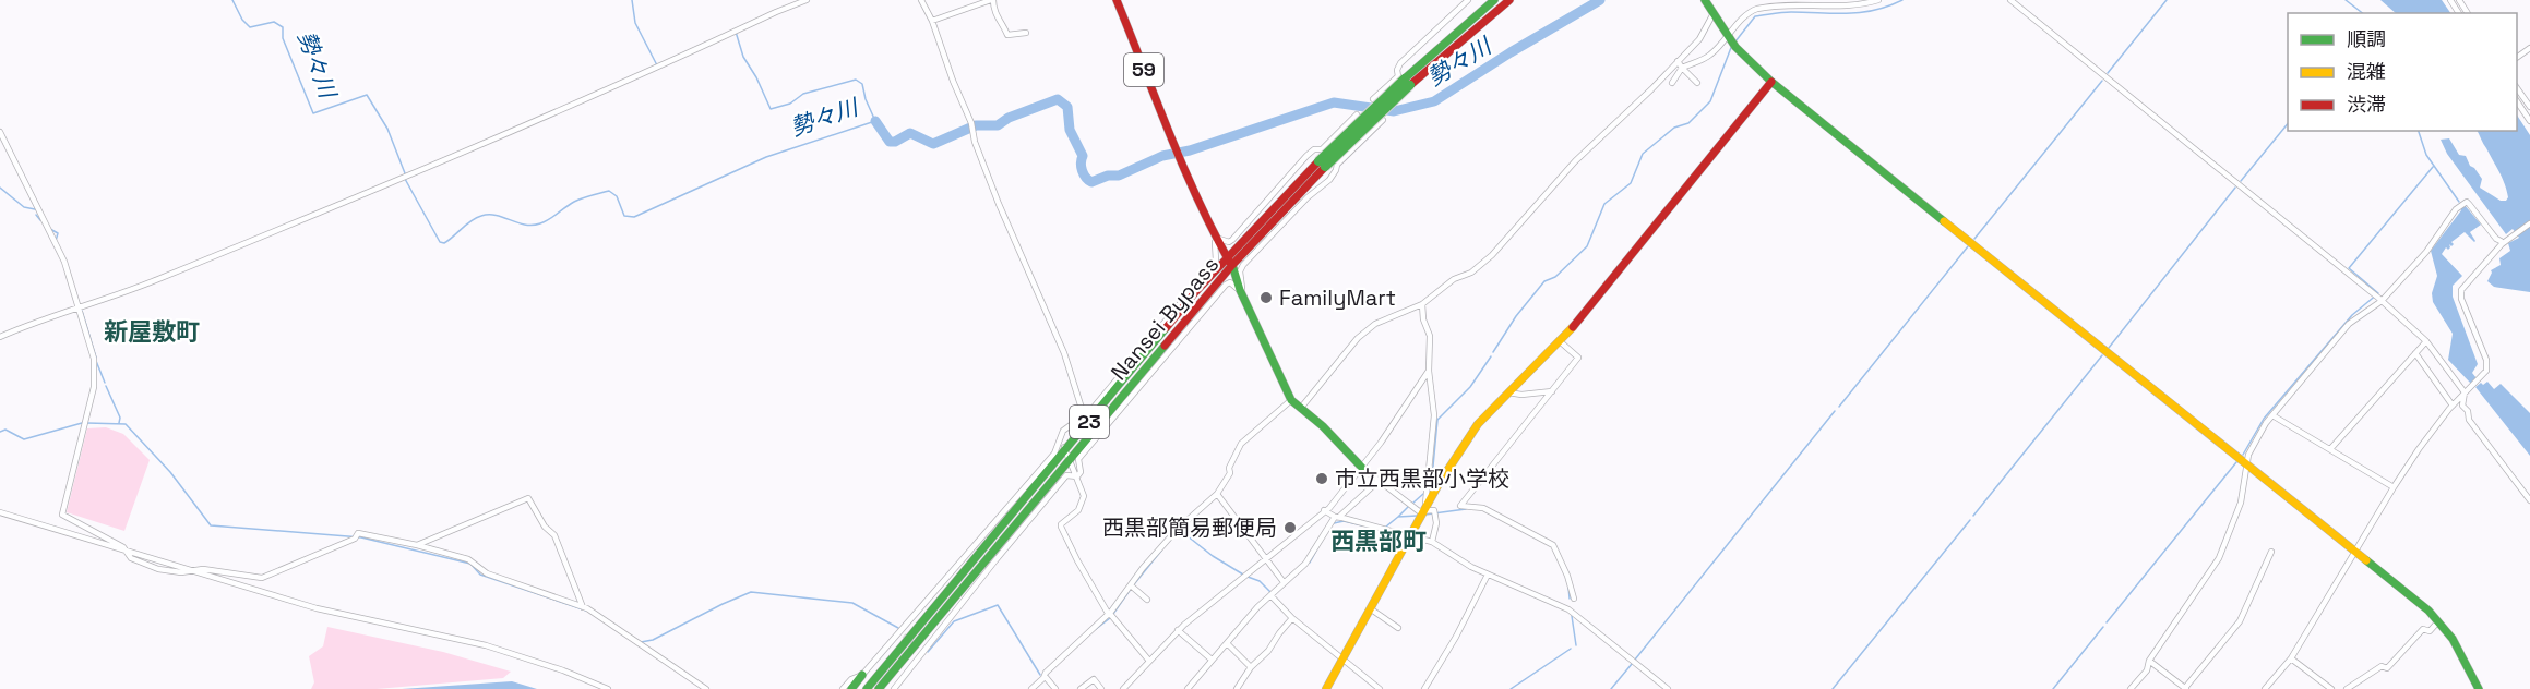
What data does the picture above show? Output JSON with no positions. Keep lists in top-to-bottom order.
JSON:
{
  "streets": {
    "main road": ["59", "Nansei Bypass", "23"]
  },
  "crossings": [
    ["59", "Nansei Bypass"]
  ],
  "districts": ["新屋敷町", "西黒部町"],
  "water": ["勢々川"],
  "places": ["FamilyMart", "市立西黒部小学校", "西黒部簡易郵便局"],
  "legend": ["順調", "混雑", "渋滞"]
}
